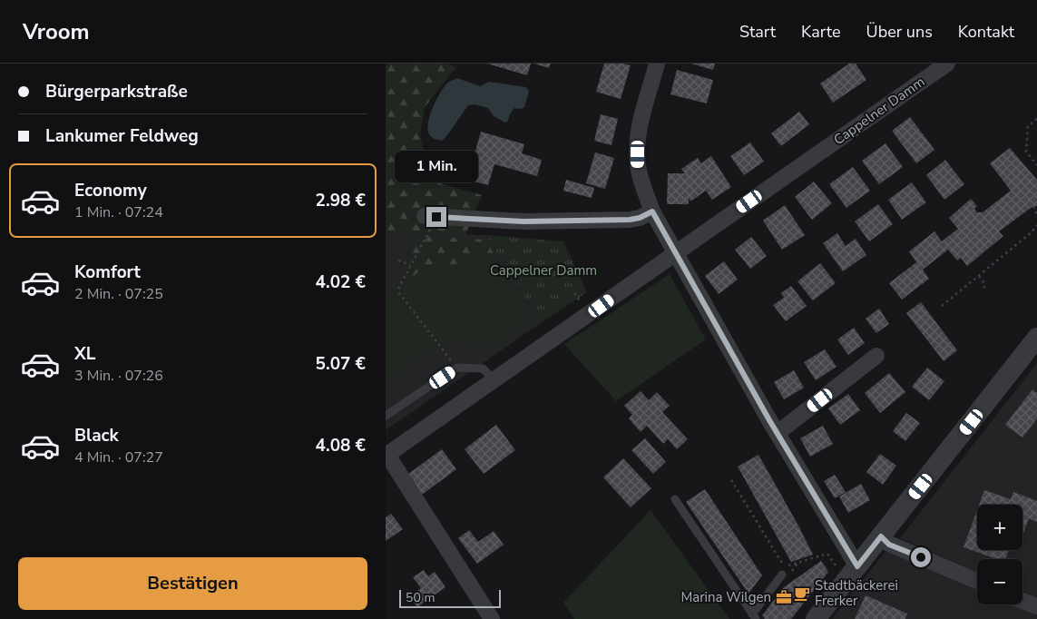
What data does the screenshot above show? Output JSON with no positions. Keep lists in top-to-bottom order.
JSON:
{
  "streets": {
    "street": ["Cappelner Damm"]
  },
  "parks": ["Cappelner Damm"],
  "places": {
    "cafe": ["Stadtbäckerei Frerker"],
    "office": ["Marina Wilgen"]
  },
  "scale_bar": "50 m",
  "page": {
    "header": "Vroom",
    "nav": [
      "Start",
      "Karte",
      "Über uns",
      "Kontakt"
    ],
    "banner": ["Bürgerparkstraße", "Lankumer Feldweg"],
    "bubble": "1 Min.",
    "list": [
      {
        "name": "Economy",
        "note": "1 Min. · 07:24",
        "value": "2.98 €"
      },
      {
        "name": "Komfort",
        "note": "2 Min. · 07:25",
        "value": "4.02 €"
      },
      {
        "name": "XL",
        "note": "3 Min. · 07:26",
        "value": "5.07 €"
      },
      {
        "name": "Black",
        "note": "4 Min. · 07:27",
        "value": "4.08 €"
      }
    ],
    "map_buttons": ["+", "−"],
    "buttons": "Bestätigen",
    "scale": "50 m"
  }
}
